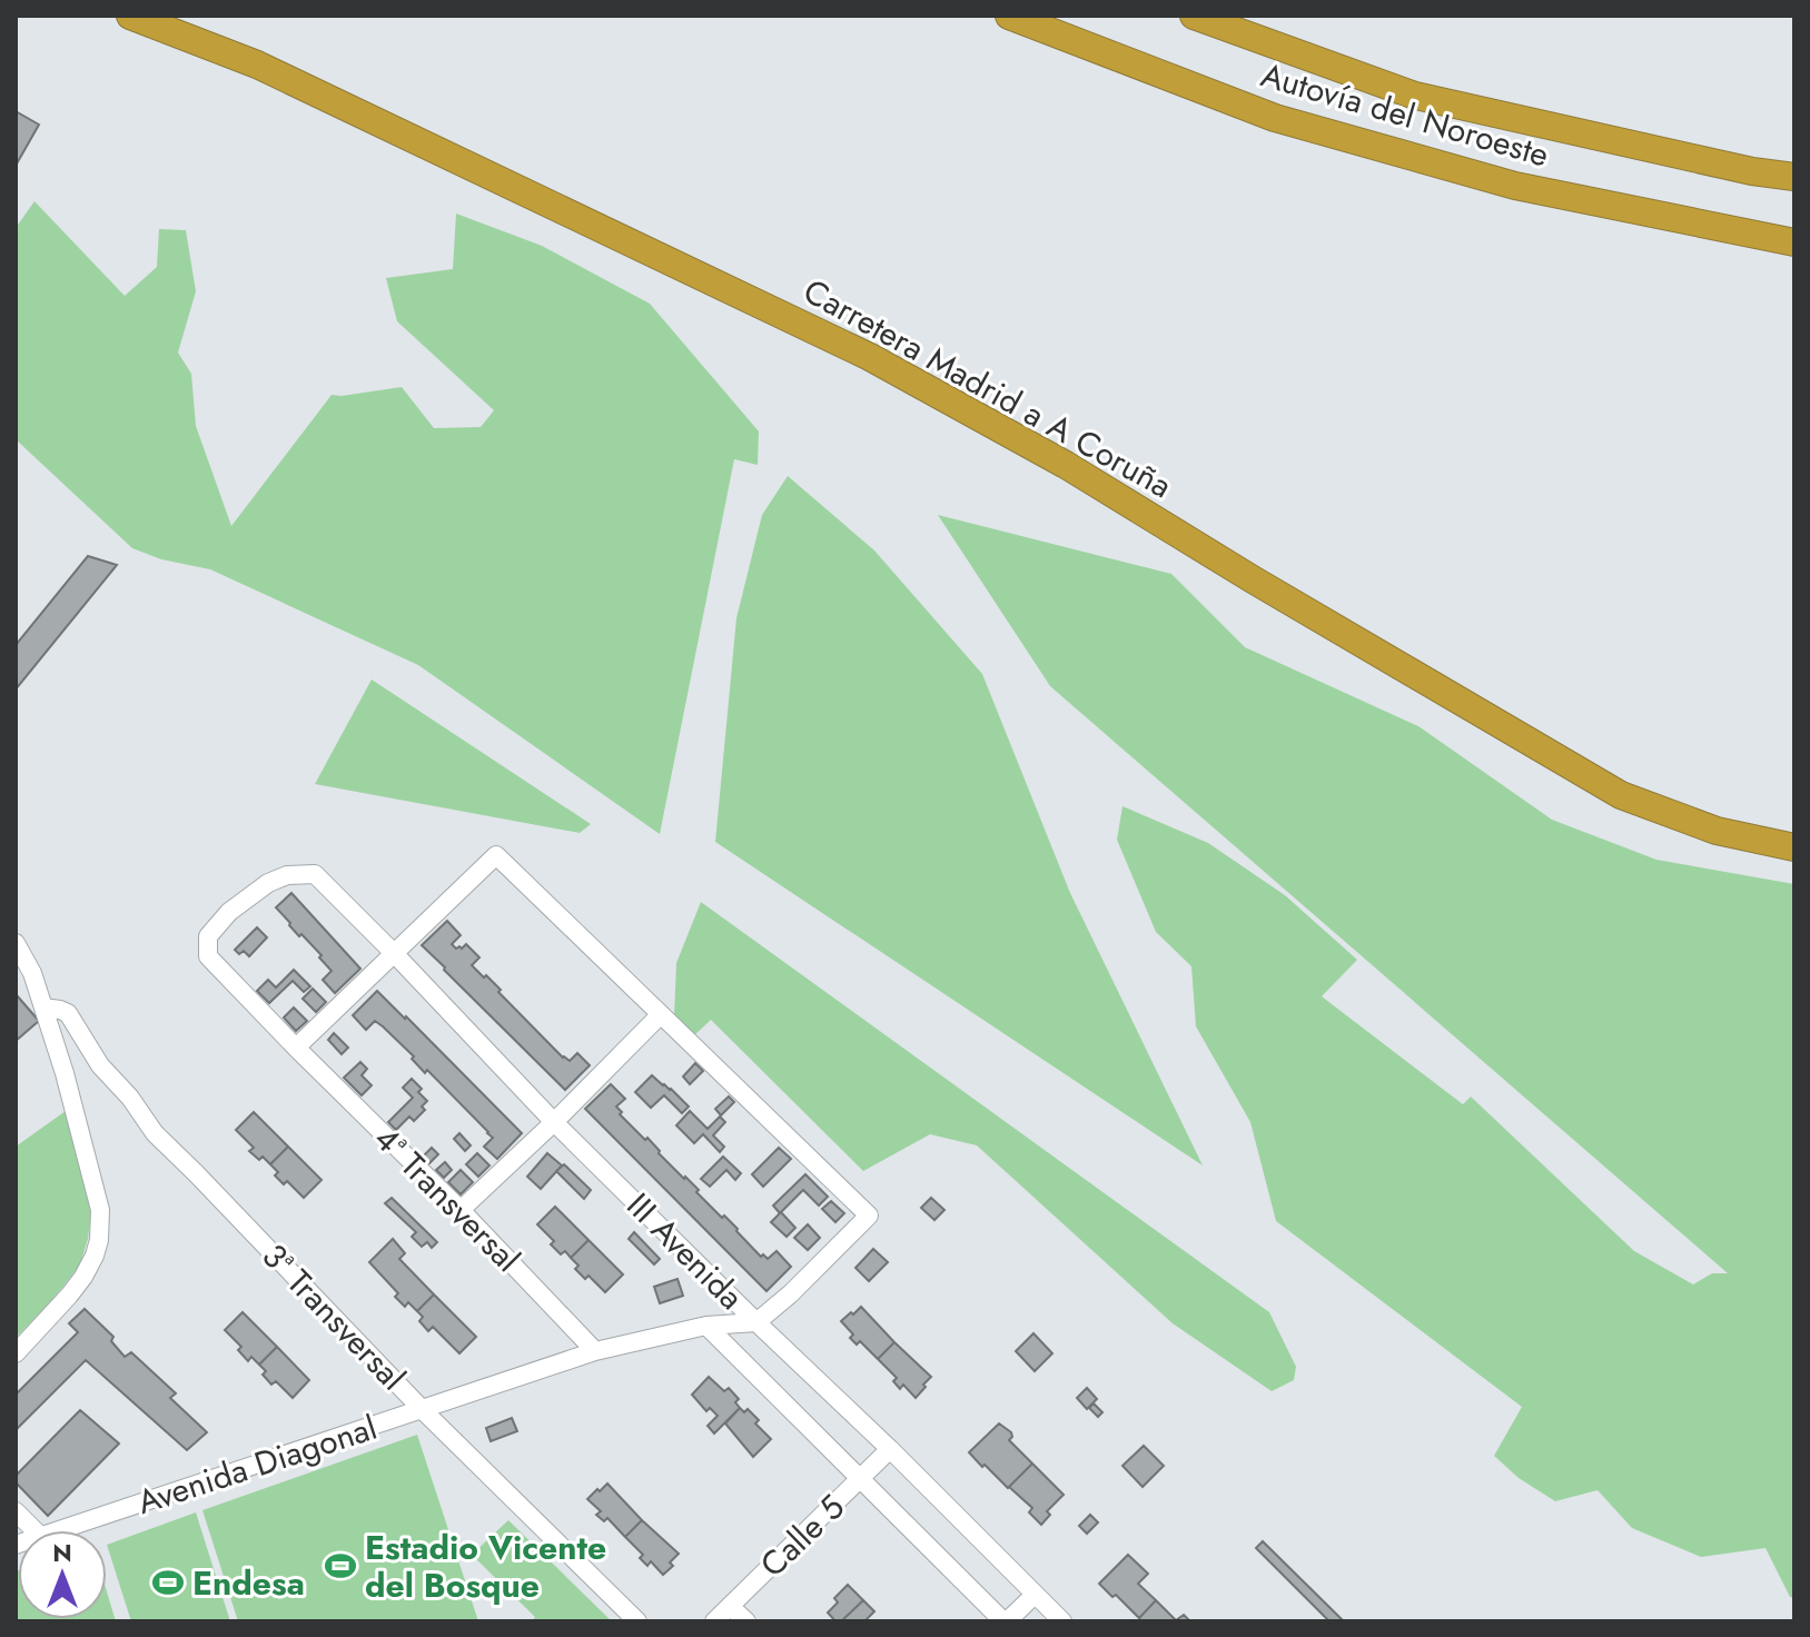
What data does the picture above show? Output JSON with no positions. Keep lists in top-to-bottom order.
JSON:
{
  "streets": {
    "highway": ["Autovía del Noroeste", "Carretera Madrid a A Coruña"],
    "street": [
      "4ª Transversal",
      "III Avenida",
      "3ª Transversal",
      "Avenida Diagonal",
      "Calle 5"
    ]
  },
  "crossings": [
    ["4ª Transversal", "III Avenida"],
    ["4ª Transversal", "Avenida Diagonal"],
    ["III Avenida", "Avenida Diagonal"],
    ["III Avenida", "Calle 5"],
    ["3ª Transversal", "Avenida Diagonal"]
  ],
  "places": {
    "sports": ["Estadio Vicente del Bosque", "Endesa"]
  },
  "north": "top"
}
